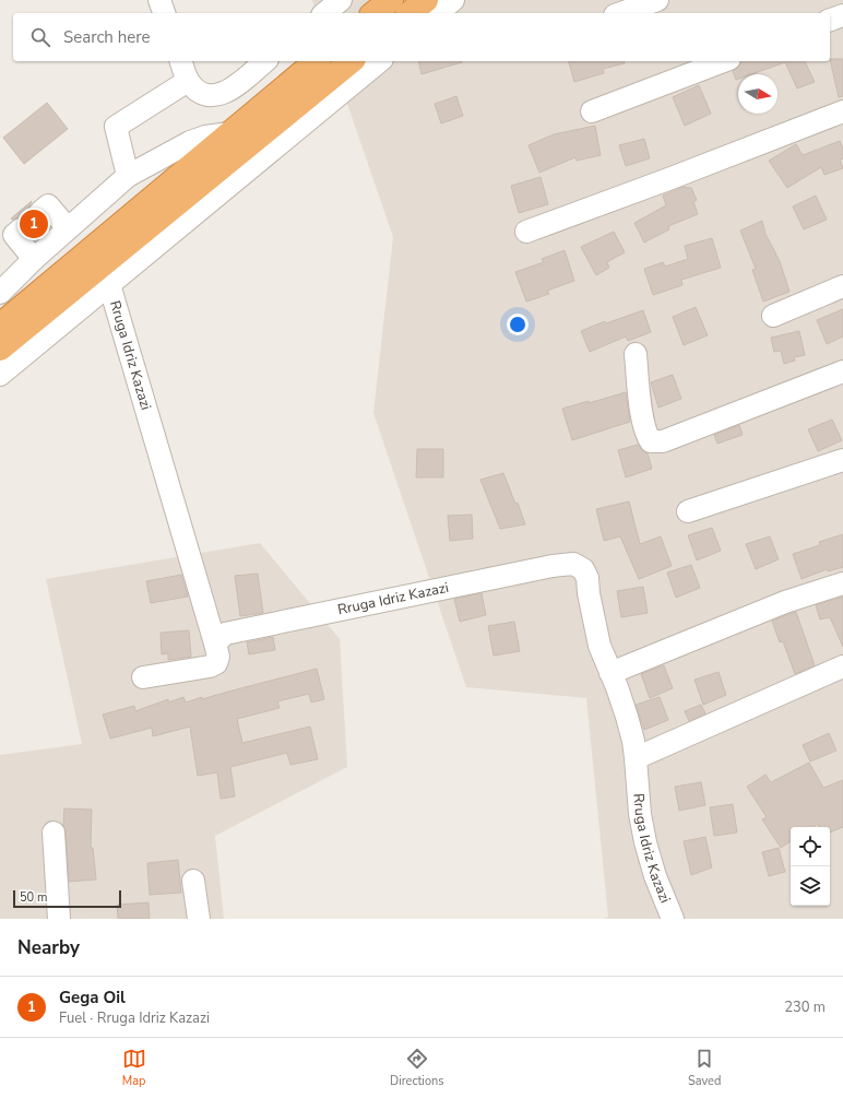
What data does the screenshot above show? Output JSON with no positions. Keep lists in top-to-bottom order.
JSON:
{
  "streets": {
    "street": ["Rruga Idriz Kazazi"]
  },
  "scale_bar": "50 m",
  "north": "right",
  "page": {
    "search": "Search here",
    "pins": "1",
    "scale": "50 m",
    "heading": "Nearby",
    "list": [
      {
        "mark": "1",
        "name": "Gega Oil",
        "note": "Fuel · Rruga Idriz Kazazi",
        "value": "230 m"
      }
    ],
    "nav": ["Map", "Directions", "Saved"]
  }
}
